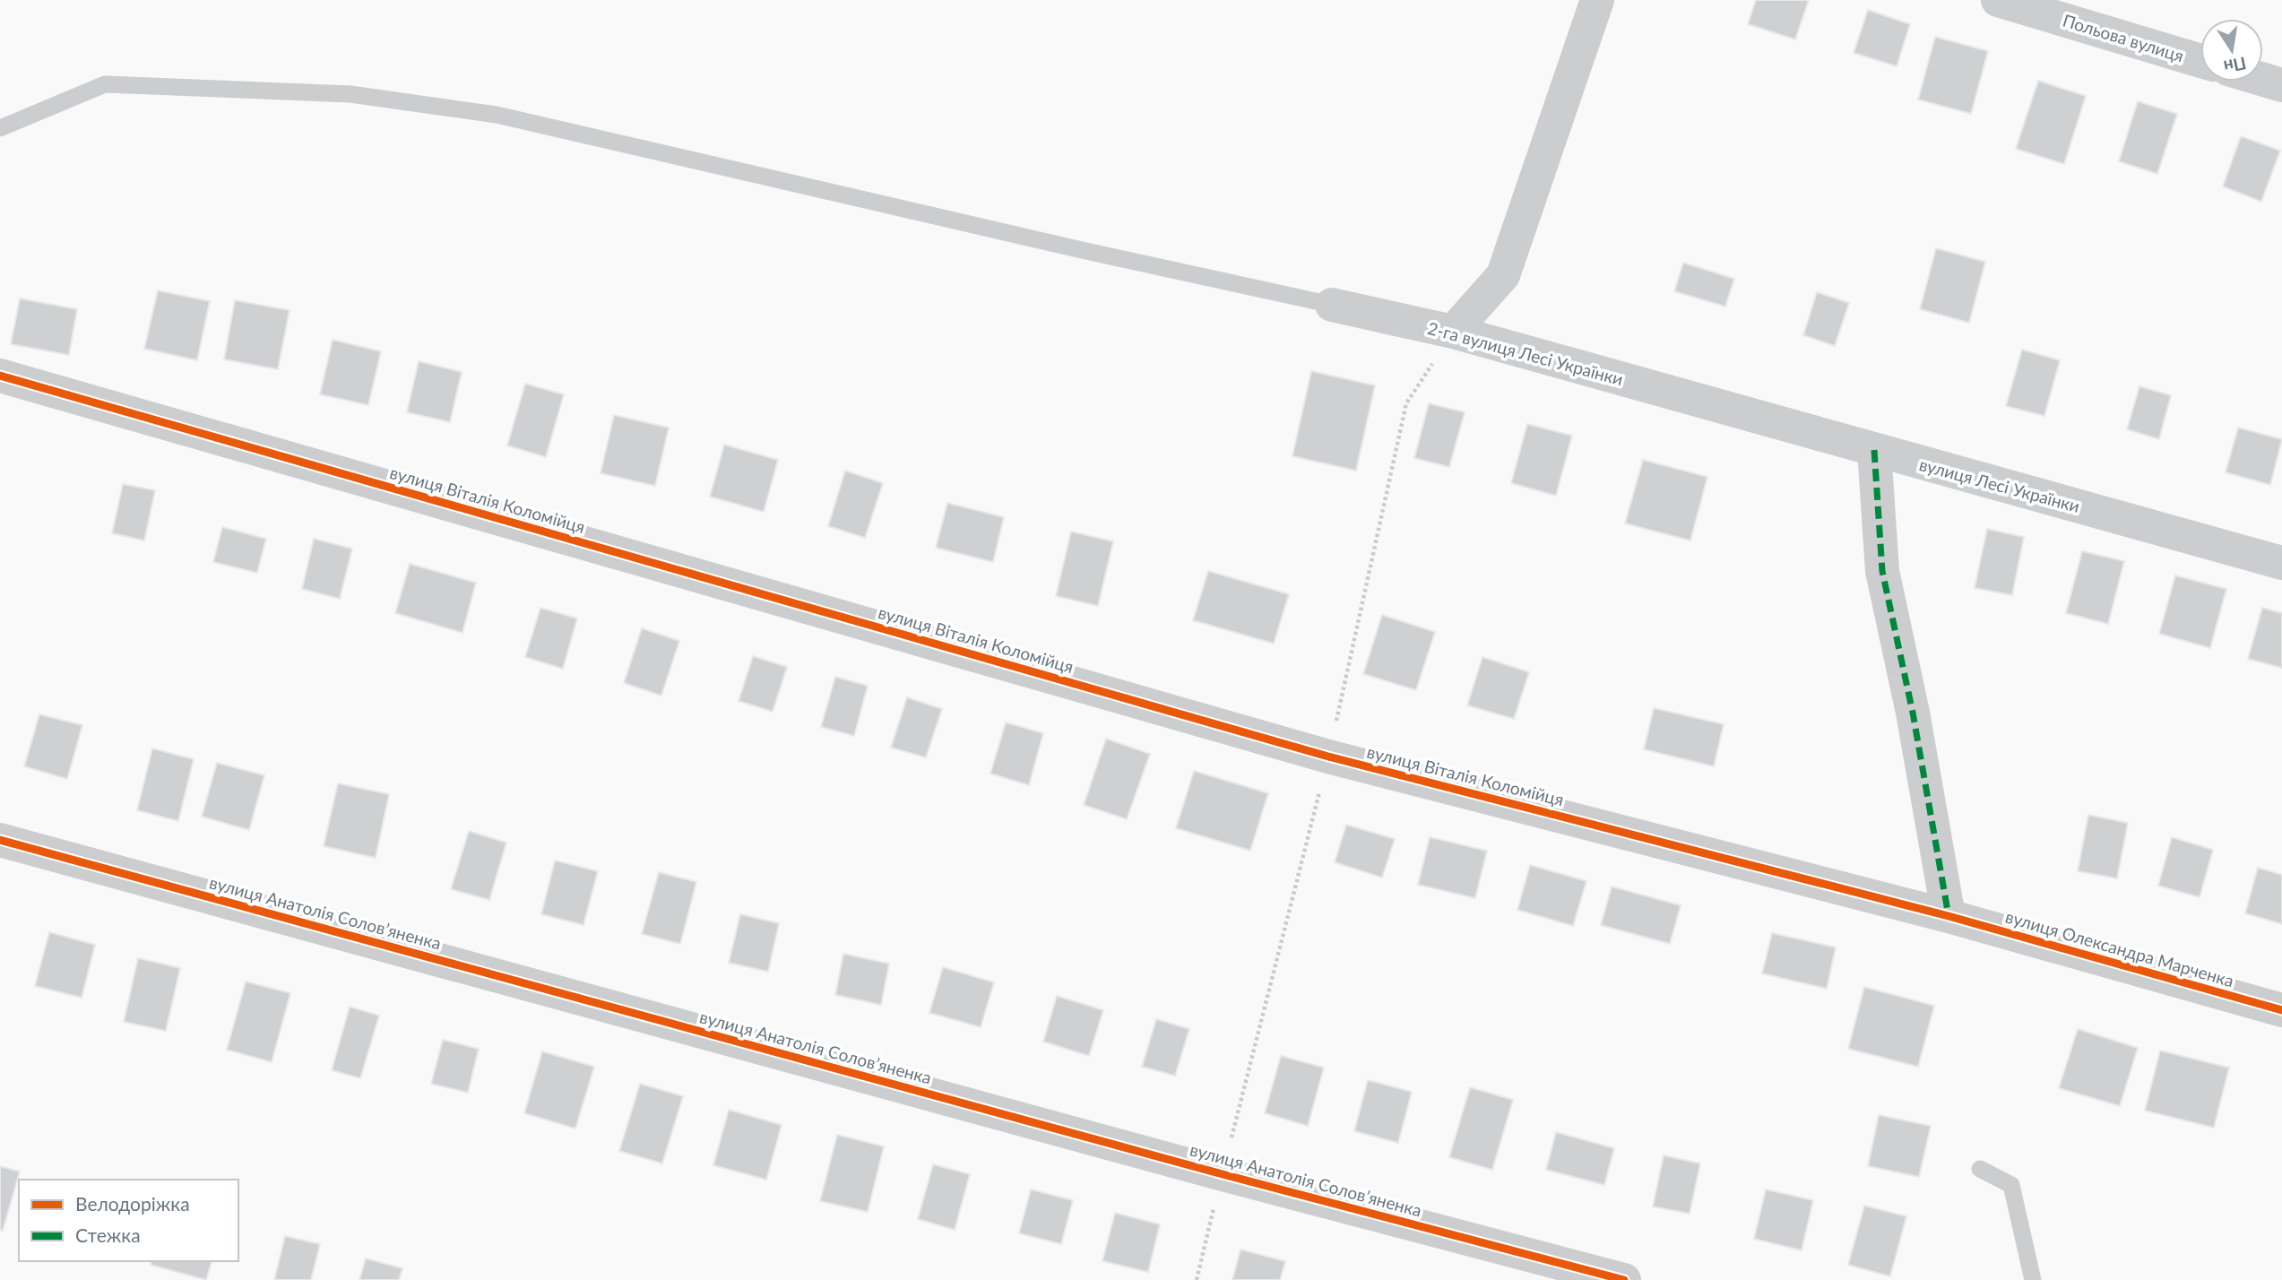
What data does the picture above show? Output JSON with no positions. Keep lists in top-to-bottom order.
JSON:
{
  "streets": {
    "street": [
      "Польова вулиця",
      "2-га вулиця Лесі Українки",
      "вулиця Лесі Українки",
      "вулиця Віталія Коломійця",
      "вулиця Анатолія Соловʼяненка",
      "вулиця Олександра Марченка"
    ]
  },
  "crossings": [
    ["2-га вулиця Лесі Українки", "вулиця Лесі Українки"],
    ["вулиця Віталія Коломійця", "вулиця Олександра Марченка"]
  ],
  "legend": ["Велодоріжка", "Стежка"],
  "north": "bottom"
}
